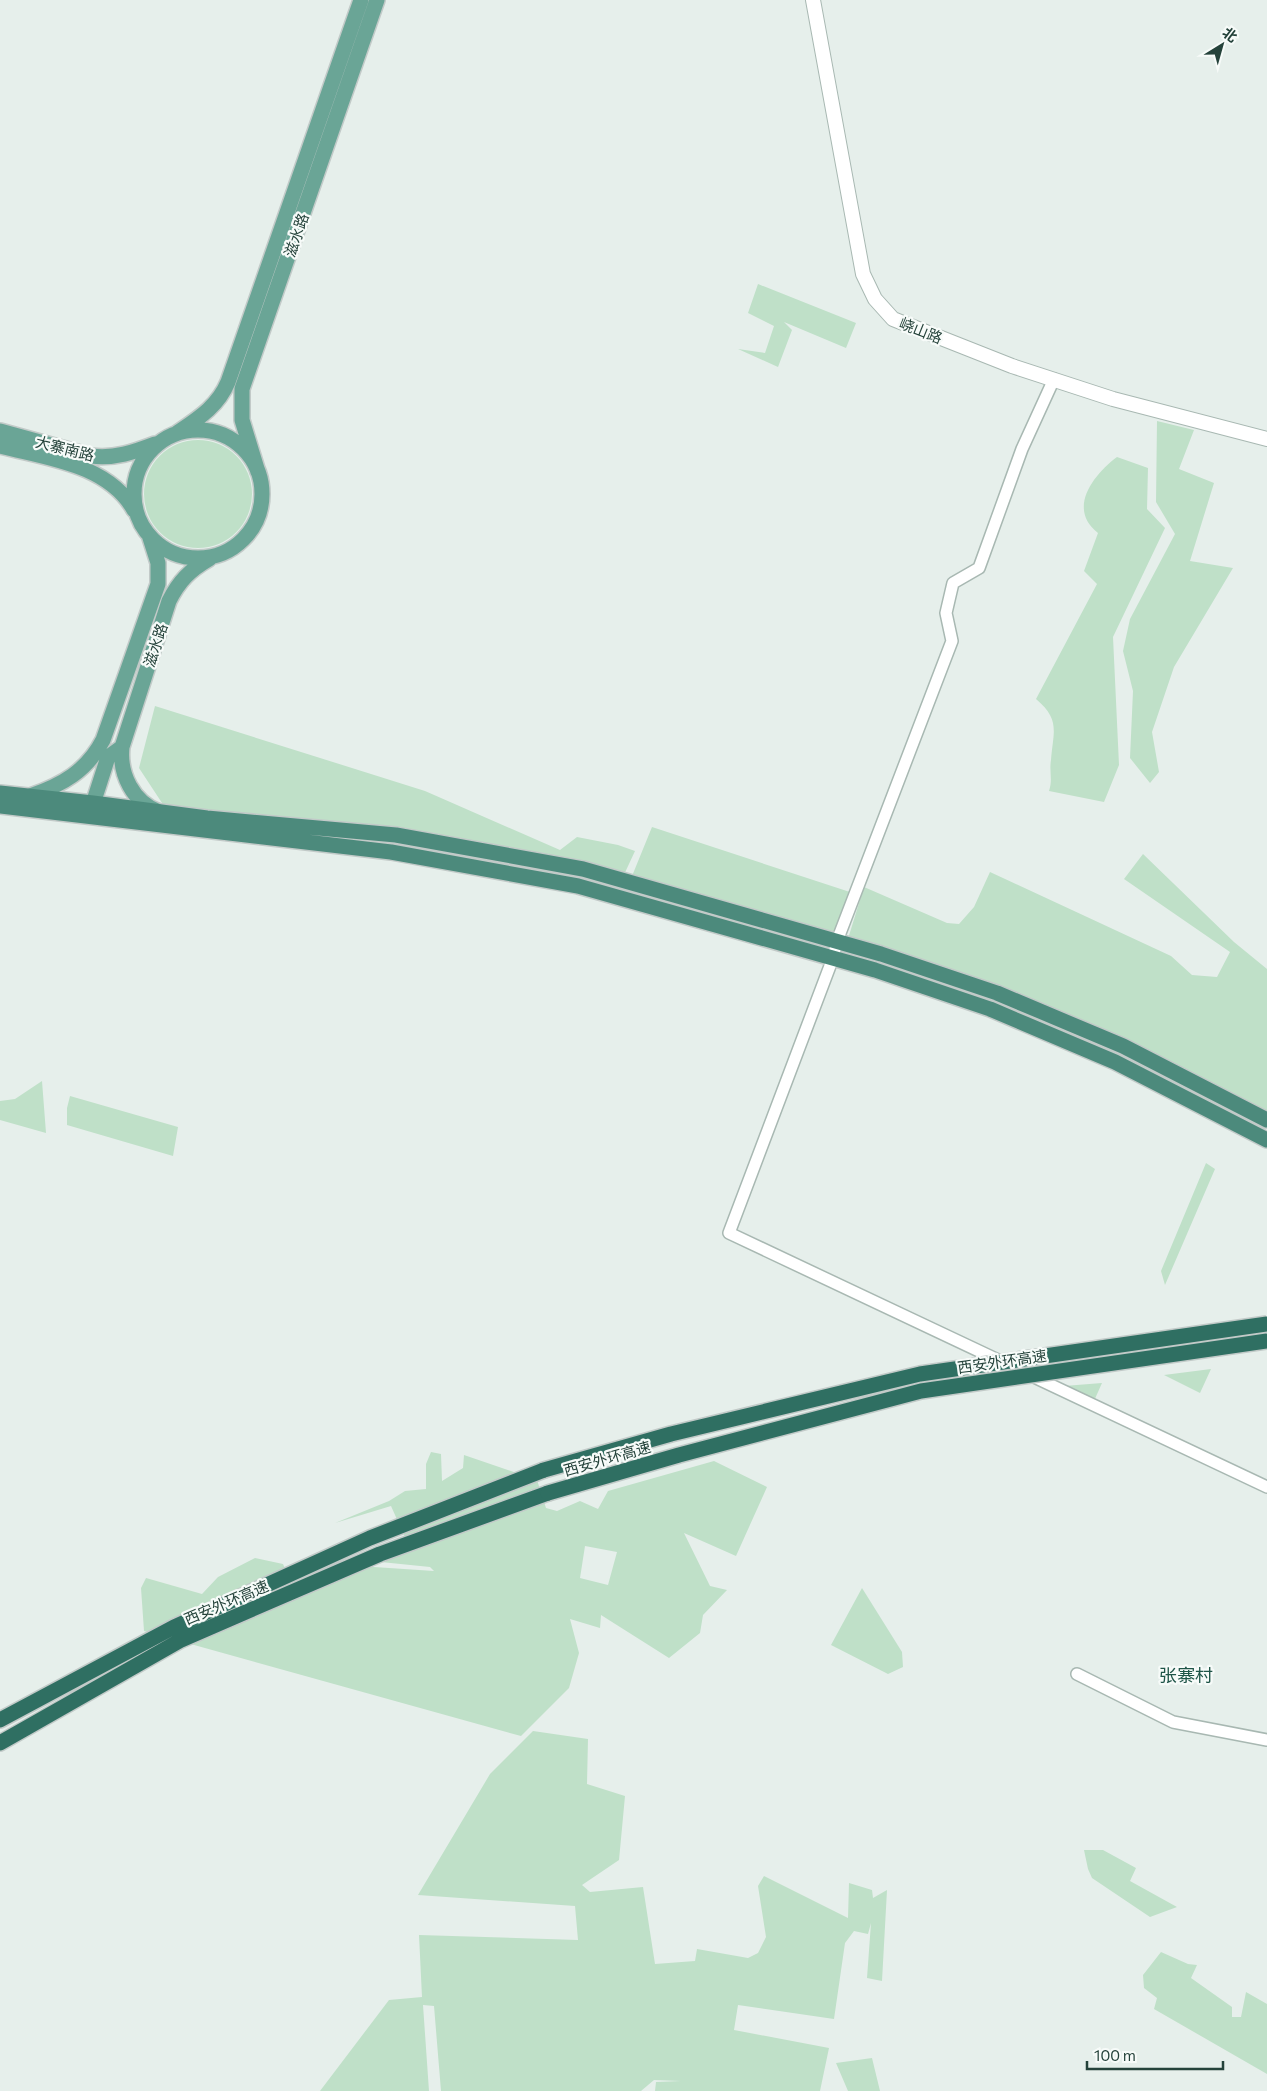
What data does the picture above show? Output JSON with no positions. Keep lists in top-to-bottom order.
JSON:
{
  "streets": {
    "highway": ["西安外环高速"],
    "main road": ["滋水路", "大寨南路"],
    "street": ["峣山路"]
  },
  "crossings": [
    ["滋水路", "大寨南路"]
  ],
  "districts": ["张寨村"],
  "scale_bar": "100 m",
  "north": "top right"
}
